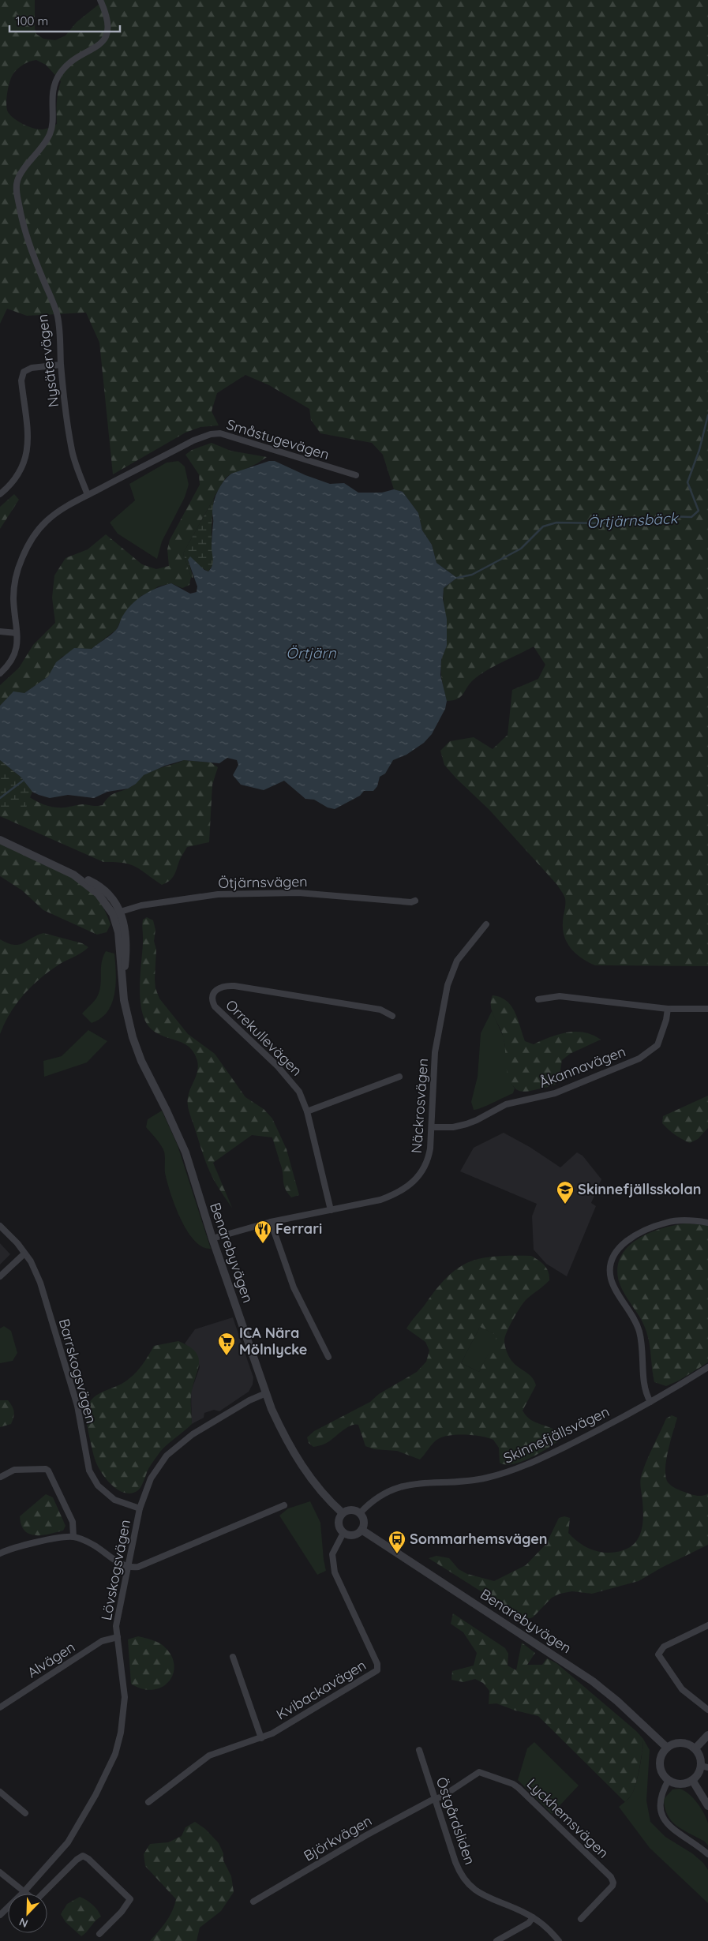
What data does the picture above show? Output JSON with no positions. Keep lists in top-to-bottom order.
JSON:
{
  "streets": {
    "street": [
      "Nysätervägen",
      "Småstugevägen",
      "Ötjärnsvägen",
      "Orrekullevägen",
      "Åkannavägen",
      "Näckrosvägen",
      "Benarebyvägen",
      "Barrskogsvägen",
      "Skinnefjällsvägen",
      "Lövskogsvägen",
      "Alvägen",
      "Kvibackavägen",
      "Lyckhemsvägen",
      "Östgårdsliden",
      "Björkvägen"
    ]
  },
  "crossings": [
    ["Nysätervägen", "Småstugevägen"],
    ["Ötjärnsvägen", "Benarebyvägen"],
    ["Orrekullevägen", "Näckrosvägen"],
    ["Åkannavägen", "Näckrosvägen"],
    ["Näckrosvägen", "Benarebyvägen"],
    ["Benarebyvägen", "Skinnefjällsvägen"],
    ["Benarebyvägen", "Lövskogsvägen"],
    ["Benarebyvägen", "Kvibackavägen"],
    ["Barrskogsvägen", "Lövskogsvägen"],
    ["Skinnefjällsvägen", "Kvibackavägen"],
    ["Lövskogsvägen", "Alvägen"],
    ["Lyckhemsvägen", "Östgårdsliden"],
    ["Lyckhemsvägen", "Björkvägen"],
    ["Östgårdsliden", "Björkvägen"]
  ],
  "water": ["Örtjärnsbäck", "Örtjärn"],
  "places": {
    "school or university": ["Skinnefjällsskolan"],
    "restaurant": ["Ferrari"],
    "supermarket": ["ICA Nära Mölnlycke"],
    "bus stop": ["Sommarhemsvägen"]
  },
  "scale_bar": "100 m",
  "north": "bottom left"
}
